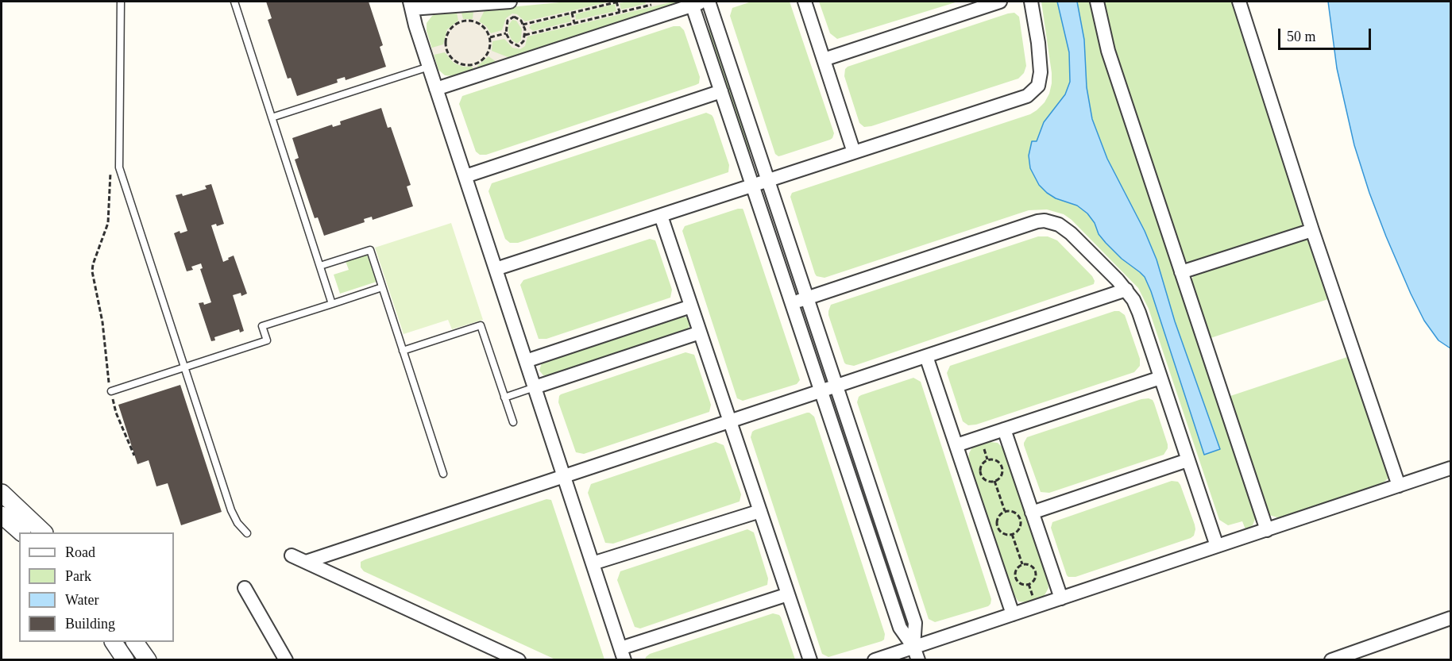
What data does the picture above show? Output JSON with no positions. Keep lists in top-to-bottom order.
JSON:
{
  "legend": [
    "Road",
    "Park",
    "Water",
    "Building"
  ],
  "scale_bar": "50 m"
}
